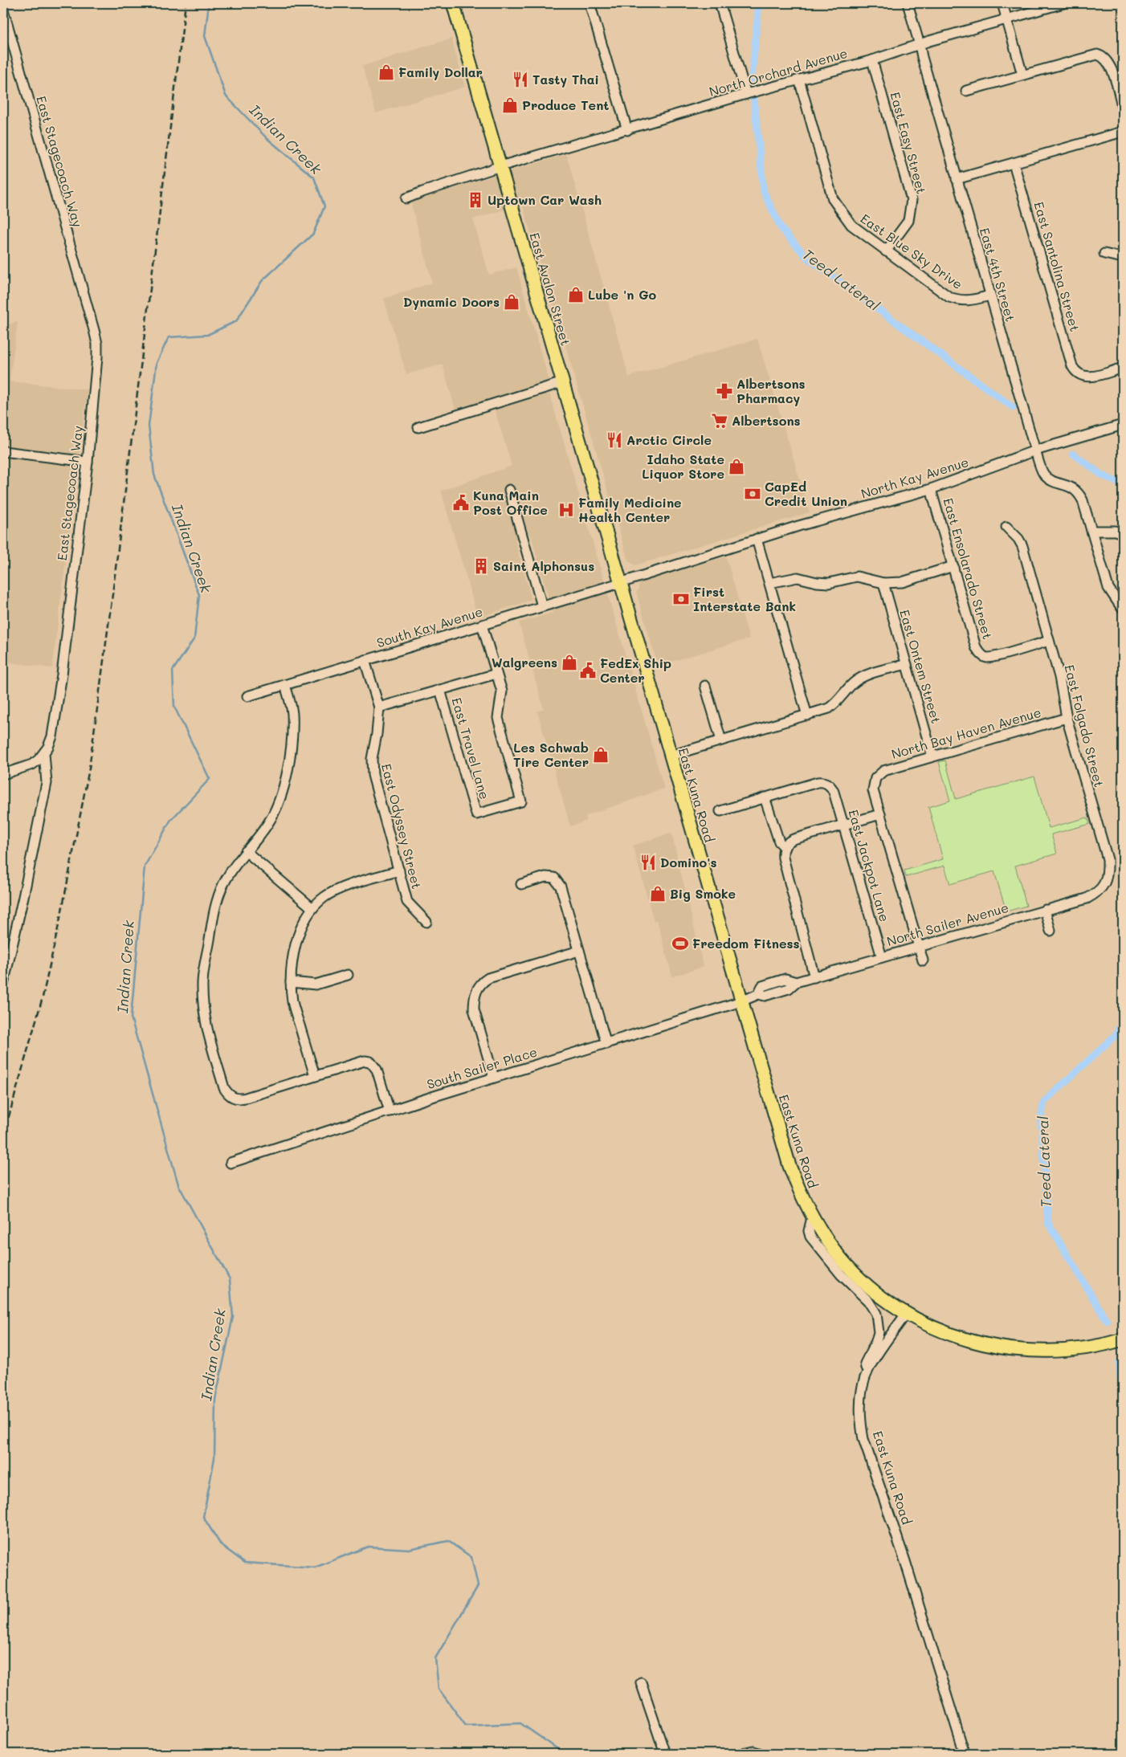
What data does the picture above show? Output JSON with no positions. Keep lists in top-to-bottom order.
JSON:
{
  "streets": {
    "main road": ["East Avalon Street", "East Kuna Road"],
    "street": [
      "North Orchard Avenue",
      "East Easy Street",
      "East Stagecoach Way",
      "East Blue Sky Drive",
      "East Santolina Street",
      "East 4th Street",
      "North Kay Avenue",
      "East Ensolarado Street",
      "South Kay Avenue",
      "East Ontem Street",
      "East Folgado Street",
      "North Bay Haven Avenue",
      "East Travel Lane",
      "East Odyssey Street",
      "East Jackpot Lane",
      "North Sailer Avenue",
      "South Sailer Place"
    ]
  },
  "crossings": [
    ["North Orchard Avenue", "East Easy Street"],
    ["North Orchard Avenue", "East Blue Sky Drive"],
    ["North Orchard Avenue", "East 4th Street"],
    ["North Orchard Avenue", "East Avalon Street"],
    ["East Easy Street", "East Blue Sky Drive"],
    ["East Blue Sky Drive", "East 4th Street"],
    ["East 4th Street", "North Kay Avenue"],
    ["East Avalon Street", "North Kay Avenue"],
    ["East Avalon Street", "South Kay Avenue"],
    ["East Avalon Street", "East Kuna Road"],
    ["North Kay Avenue", "East Ensolarado Street"],
    ["North Kay Avenue", "South Kay Avenue"],
    ["North Kay Avenue", "East Kuna Road"],
    ["East Ensolarado Street", "East Folgado Street"],
    ["South Kay Avenue", "East Kuna Road"],
    ["South Kay Avenue", "East Odyssey Street"],
    ["East Ontem Street", "North Bay Haven Avenue"],
    ["East Folgado Street", "North Bay Haven Avenue"],
    ["East Folgado Street", "North Sailer Avenue"],
    ["East Kuna Road", "North Sailer Avenue"],
    ["East Kuna Road", "South Sailer Place"],
    ["East Jackpot Lane", "North Sailer Avenue"],
    ["North Sailer Avenue", "South Sailer Place"]
  ],
  "water": ["Indian Creek", "Teed Lateral"],
  "places": {
    "shop": [
      "Family Dollar",
      "Produce Tent",
      "Lube 'n Go",
      "Dynamic Doors",
      "Idaho State Liquor Store",
      "Walgreens",
      "Les Schwab Tire Center",
      "Big Smoke"
    ],
    "restaurant": ["Tasty Thai", "Arctic Circle", "Domino's"],
    "building": ["Uptown Car Wash", "Saint Alphonsus"],
    "pharmacy": ["Albertsons Pharmacy"],
    "supermarket": ["Albertsons"],
    "bank": ["CapEd Credit Union", "First Interstate Bank"],
    "public building": ["Kuna Main Post Office", "FedEx Ship Center"],
    "hospital": ["Family Medicine Health Center"],
    "sports": ["Freedom Fitness"]
  }
}
